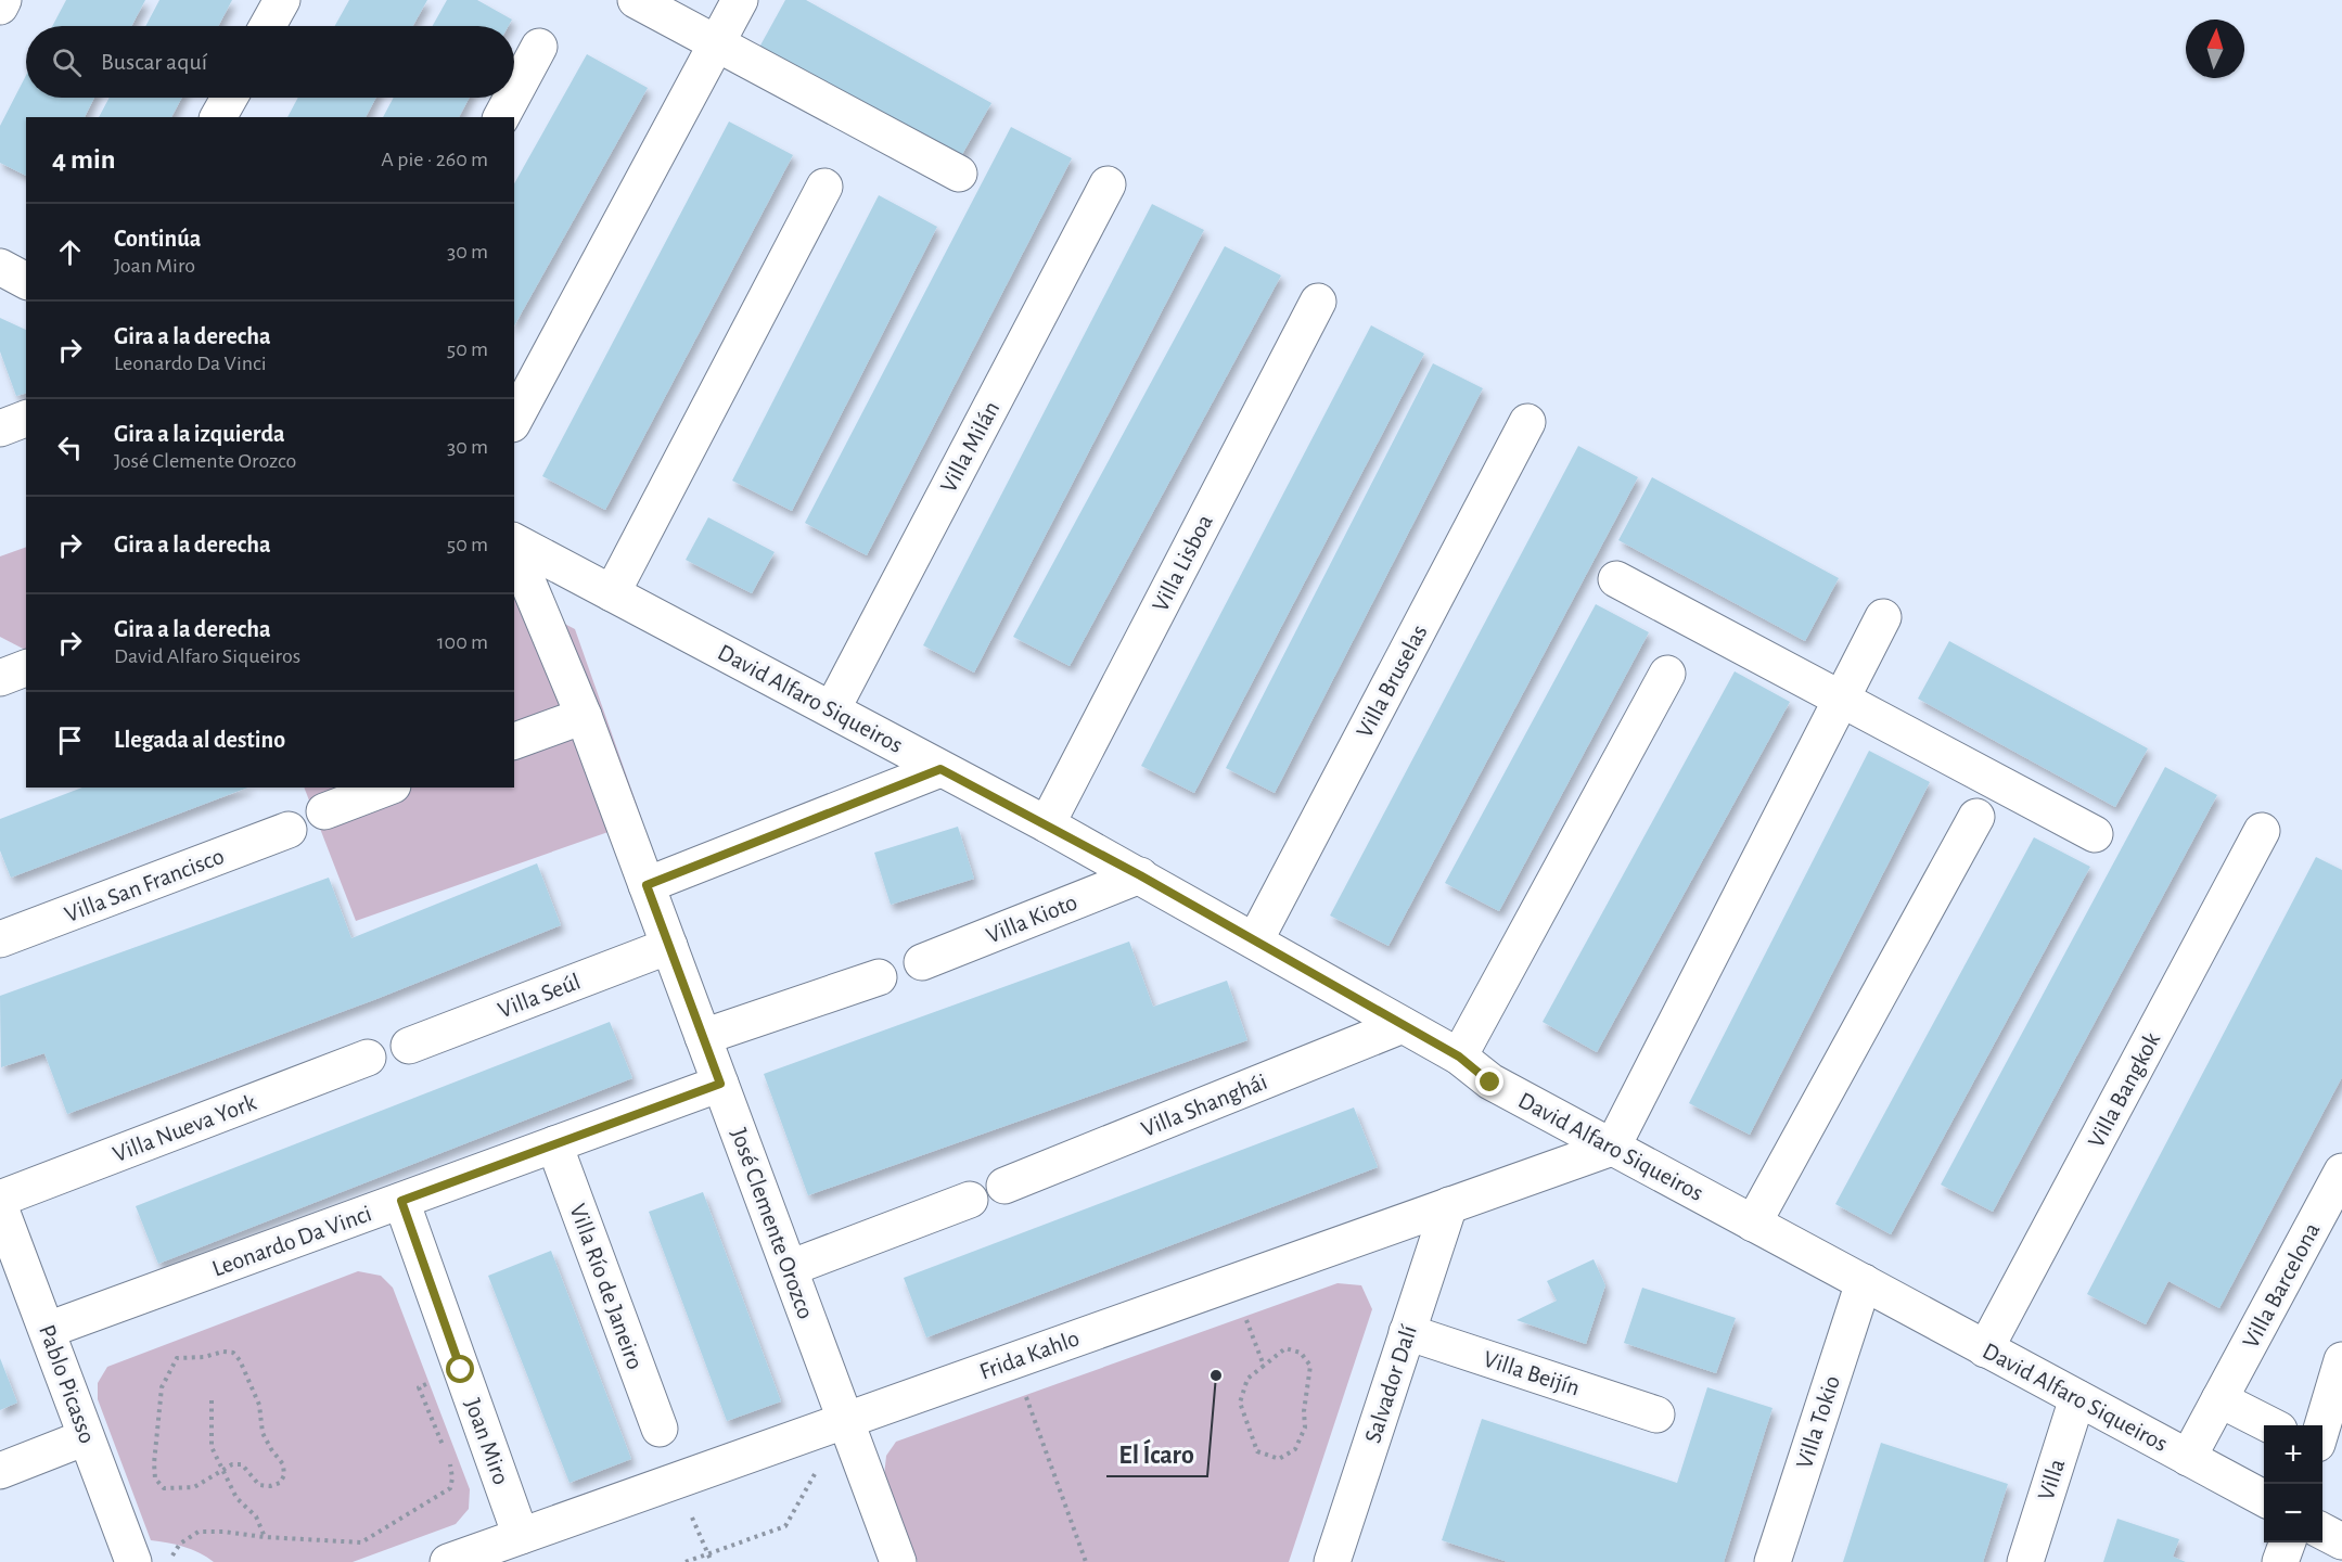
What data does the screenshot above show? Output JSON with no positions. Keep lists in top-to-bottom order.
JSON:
{
  "streets": {
    "street": [
      "Villa Milán",
      "Villa Lisboa",
      "Villa Bruselas",
      "David Alfaro Siqueiros",
      "Villa San Francisco",
      "Villa Kioto",
      "Villa Seúl",
      "Villa Bangkok",
      "Villa Shanghái",
      "Villa Nueva York",
      "José Clemente Orozco",
      "Leonardo Da Vinci",
      "Villa Barcelona",
      "Villa Río de Janeiro",
      "Frida Kahlo",
      "Villa Beijín",
      "Pablo Picasso",
      "Salvador Dalí",
      "Villa Tokio",
      "Joan Miro",
      "Villa"
    ]
  },
  "crossings": [
    ["Villa Milán", "David Alfaro Siqueiros"],
    ["Villa Lisboa", "David Alfaro Siqueiros"],
    ["Villa Bruselas", "David Alfaro Siqueiros"],
    ["David Alfaro Siqueiros", "Villa Kioto"],
    ["David Alfaro Siqueiros", "Villa Bangkok"],
    ["David Alfaro Siqueiros", "Villa Shanghái"],
    ["David Alfaro Siqueiros", "Villa Barcelona"],
    ["David Alfaro Siqueiros", "Frida Kahlo"],
    ["David Alfaro Siqueiros", "Villa Tokio"],
    ["David Alfaro Siqueiros", "Villa"],
    ["Villa Seúl", "José Clemente Orozco"],
    ["José Clemente Orozco", "Leonardo Da Vinci"],
    ["José Clemente Orozco", "Frida Kahlo"],
    ["Leonardo Da Vinci", "Villa Río de Janeiro"],
    ["Leonardo Da Vinci", "Pablo Picasso"],
    ["Leonardo Da Vinci", "Joan Miro"],
    ["Frida Kahlo", "Salvador Dalí"],
    ["Frida Kahlo", "Joan Miro"],
    ["Villa Beijín", "Salvador Dalí"]
  ],
  "places": ["El Ícaro"],
  "north": "top",
  "page": {
    "search": "Buscar aquí",
    "heading": ["4 min", "A pie · 260 m"],
    "list": [
      ["Continúa", "Joan Miro", "30 m"],
      ["Gira a la derecha", "Leonardo Da Vinci", "50 m"],
      ["Gira a la izquierda", "José Clemente Orozco", "30 m"],
      ["Gira a la derecha", "50 m"],
      ["Gira a la derecha", "David Alfaro Siqueiros", "100 m"],
      "Llegada al destino"
    ],
    "map_buttons": ["+", "−"]
  }
}
